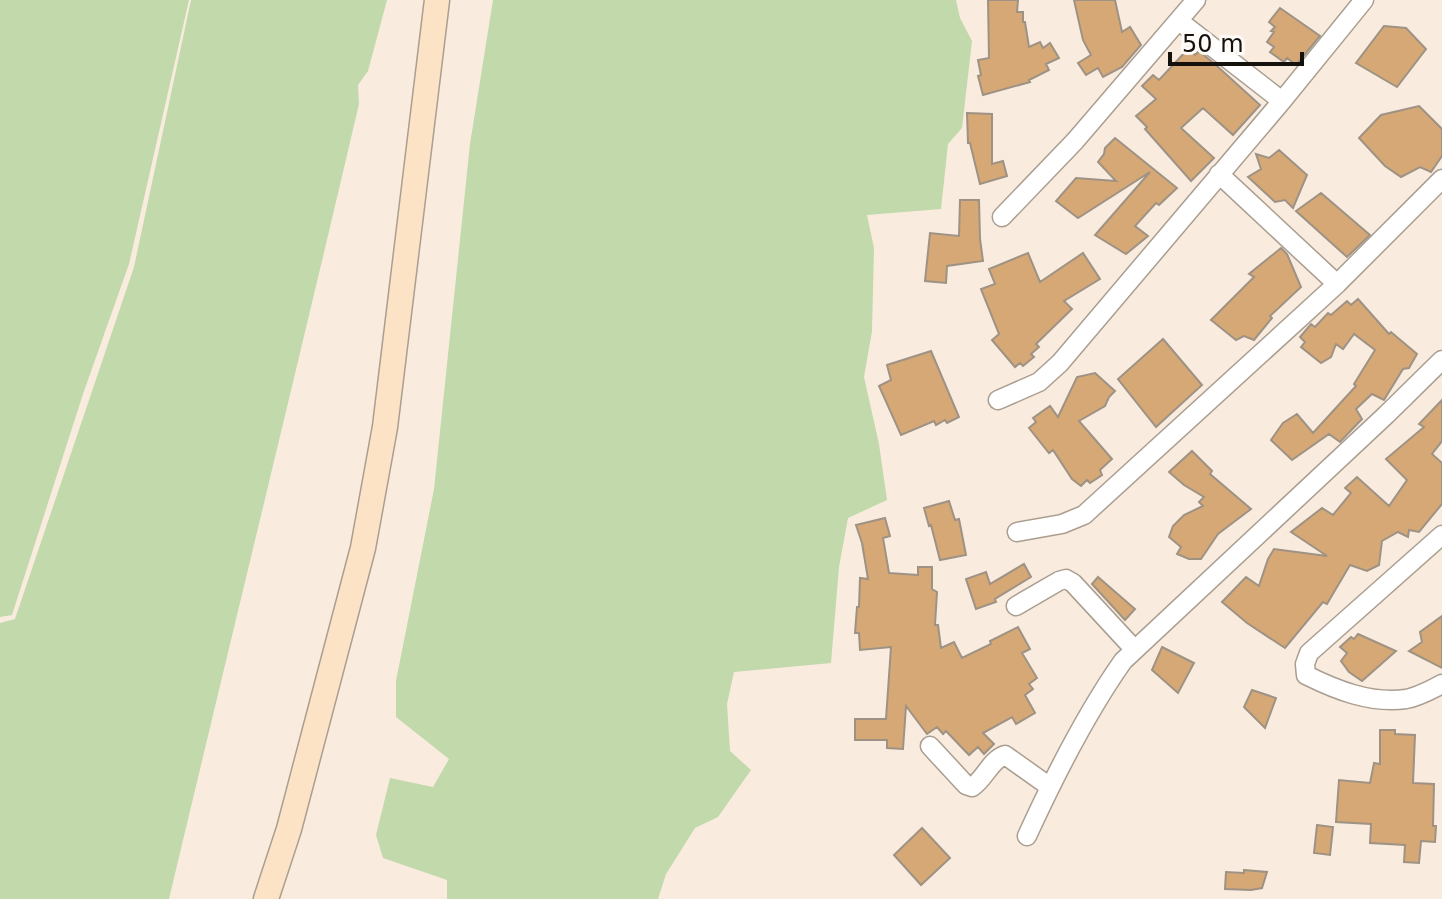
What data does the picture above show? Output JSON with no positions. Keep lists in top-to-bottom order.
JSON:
{
  "scale_bar": "50 m"
}
